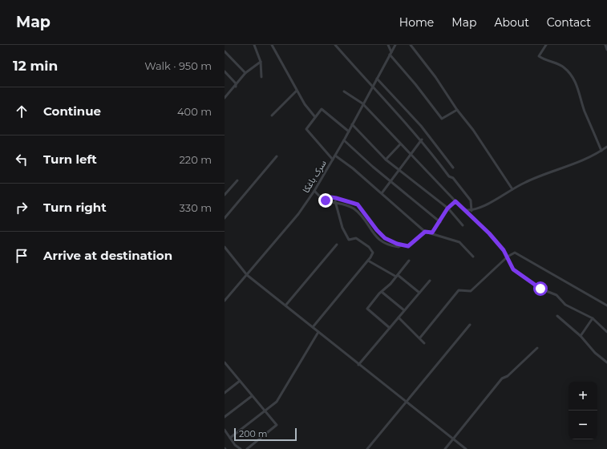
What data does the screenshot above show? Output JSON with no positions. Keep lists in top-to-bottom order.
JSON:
{
  "streets": {
    "street": ["سرک باغکا"]
  },
  "scale_bar": "200 m",
  "page": {
    "header": "Map",
    "nav": [
      "Home",
      "Map",
      "About",
      "Contact"
    ],
    "heading": ["12 min", "Walk · 950 m"],
    "list": [
      ["Continue", "400 m"],
      ["Turn left", "220 m"],
      ["Turn right", "330 m"],
      "Arrive at destination"
    ],
    "map_buttons": ["+", "−"],
    "scale": "200 m"
  }
}
